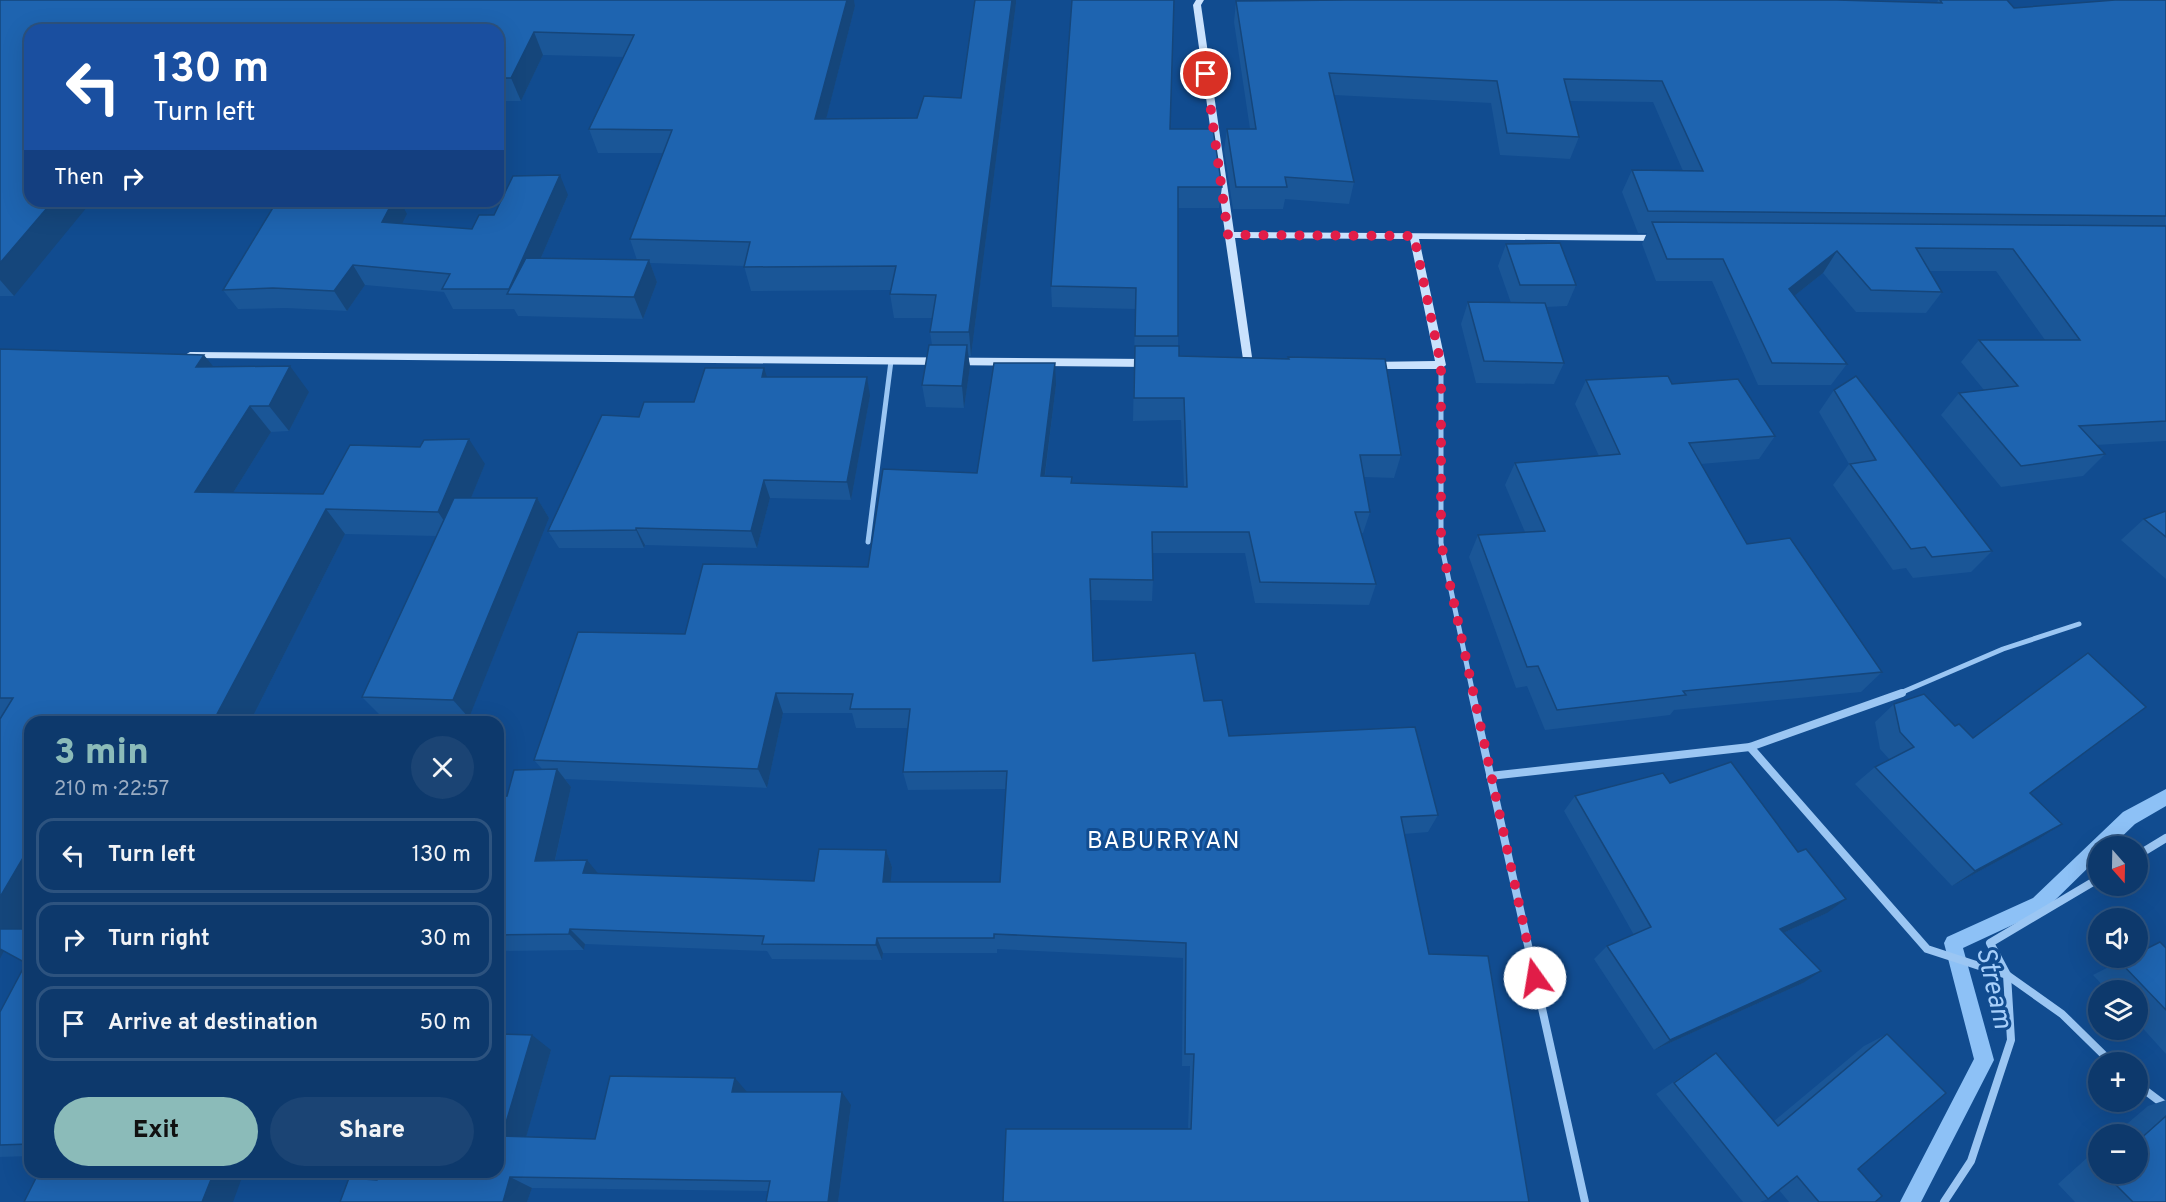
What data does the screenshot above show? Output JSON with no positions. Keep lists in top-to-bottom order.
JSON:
{
  "districts": ["BABURRYAN"],
  "water": ["Stream"],
  "north": "bottom",
  "page": {
    "turn": ["130 m", "Turn left"],
    "then": "Then",
    "heading": ["3 min", "210 m · 22:57"],
    "list": [
      {
        "name": "Turn left",
        "value": "130 m"
      },
      {
        "name": "Turn right",
        "value": "30 m"
      },
      {
        "name": "Arrive at destination",
        "value": "50 m"
      }
    ],
    "map_buttons": ["+", "−"],
    "buttons": ["Exit", "Share"]
  }
}
